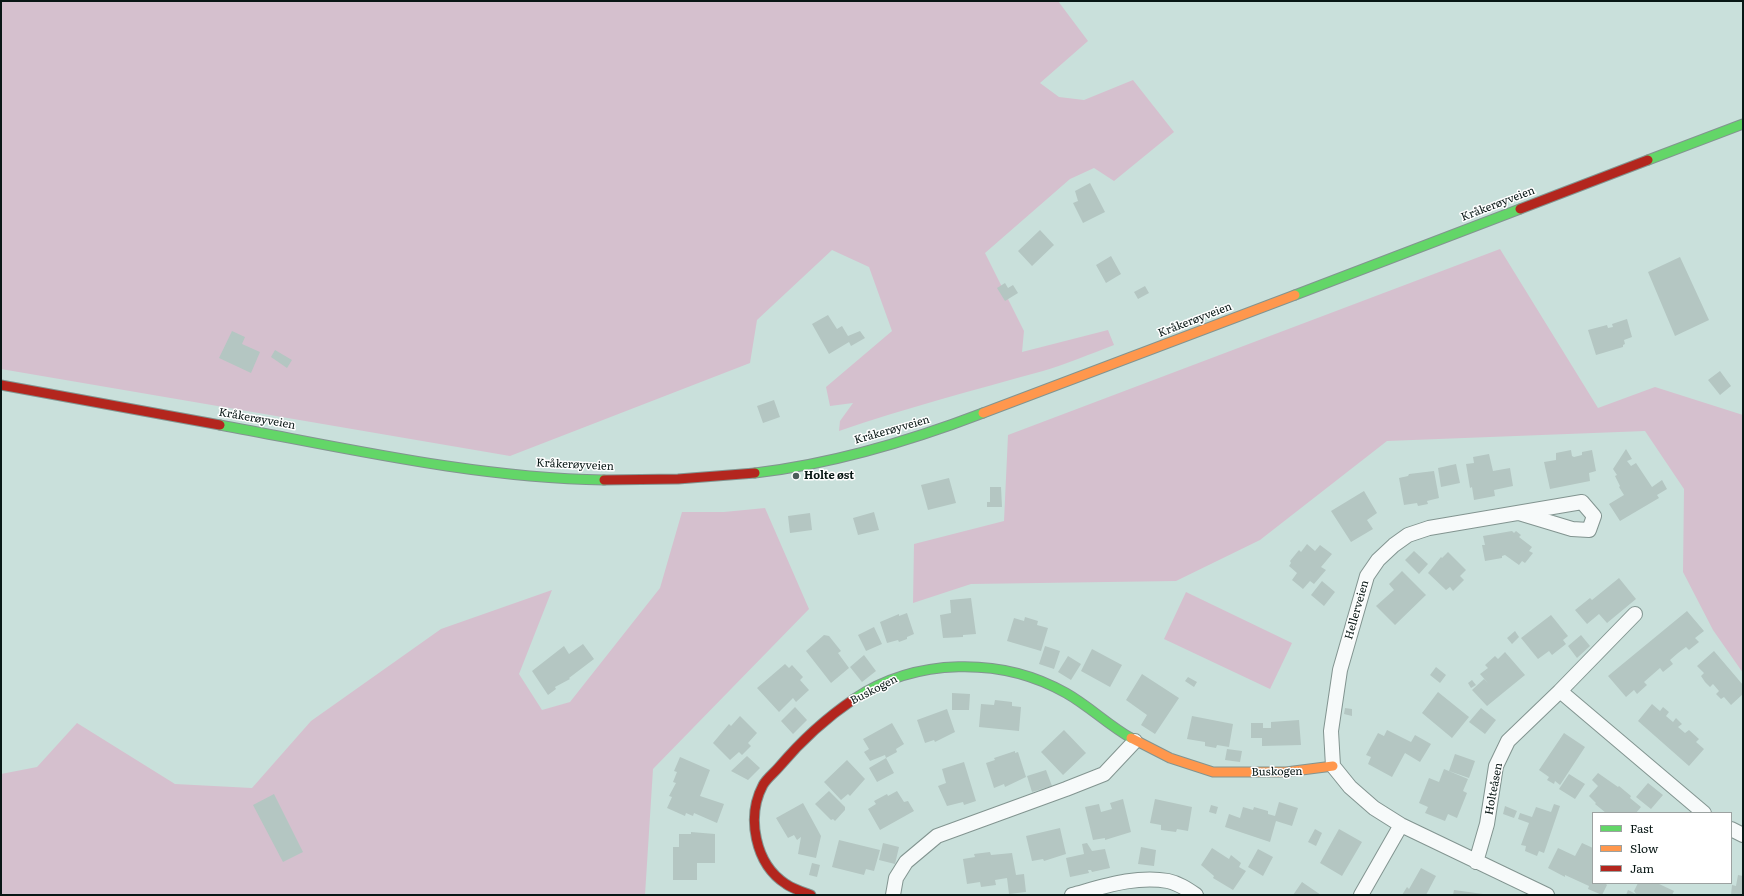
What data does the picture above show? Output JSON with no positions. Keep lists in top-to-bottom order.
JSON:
{
  "streets": {
    "main road": ["Kråkerøyveien", "Buskogen"],
    "street": ["Hellerveien", "Holteåsen"]
  },
  "crossings": [
    ["Hellerveien", "Buskogen"]
  ],
  "places": ["Holte øst"],
  "legend": ["Fast", "Slow", "Jam"]
}
